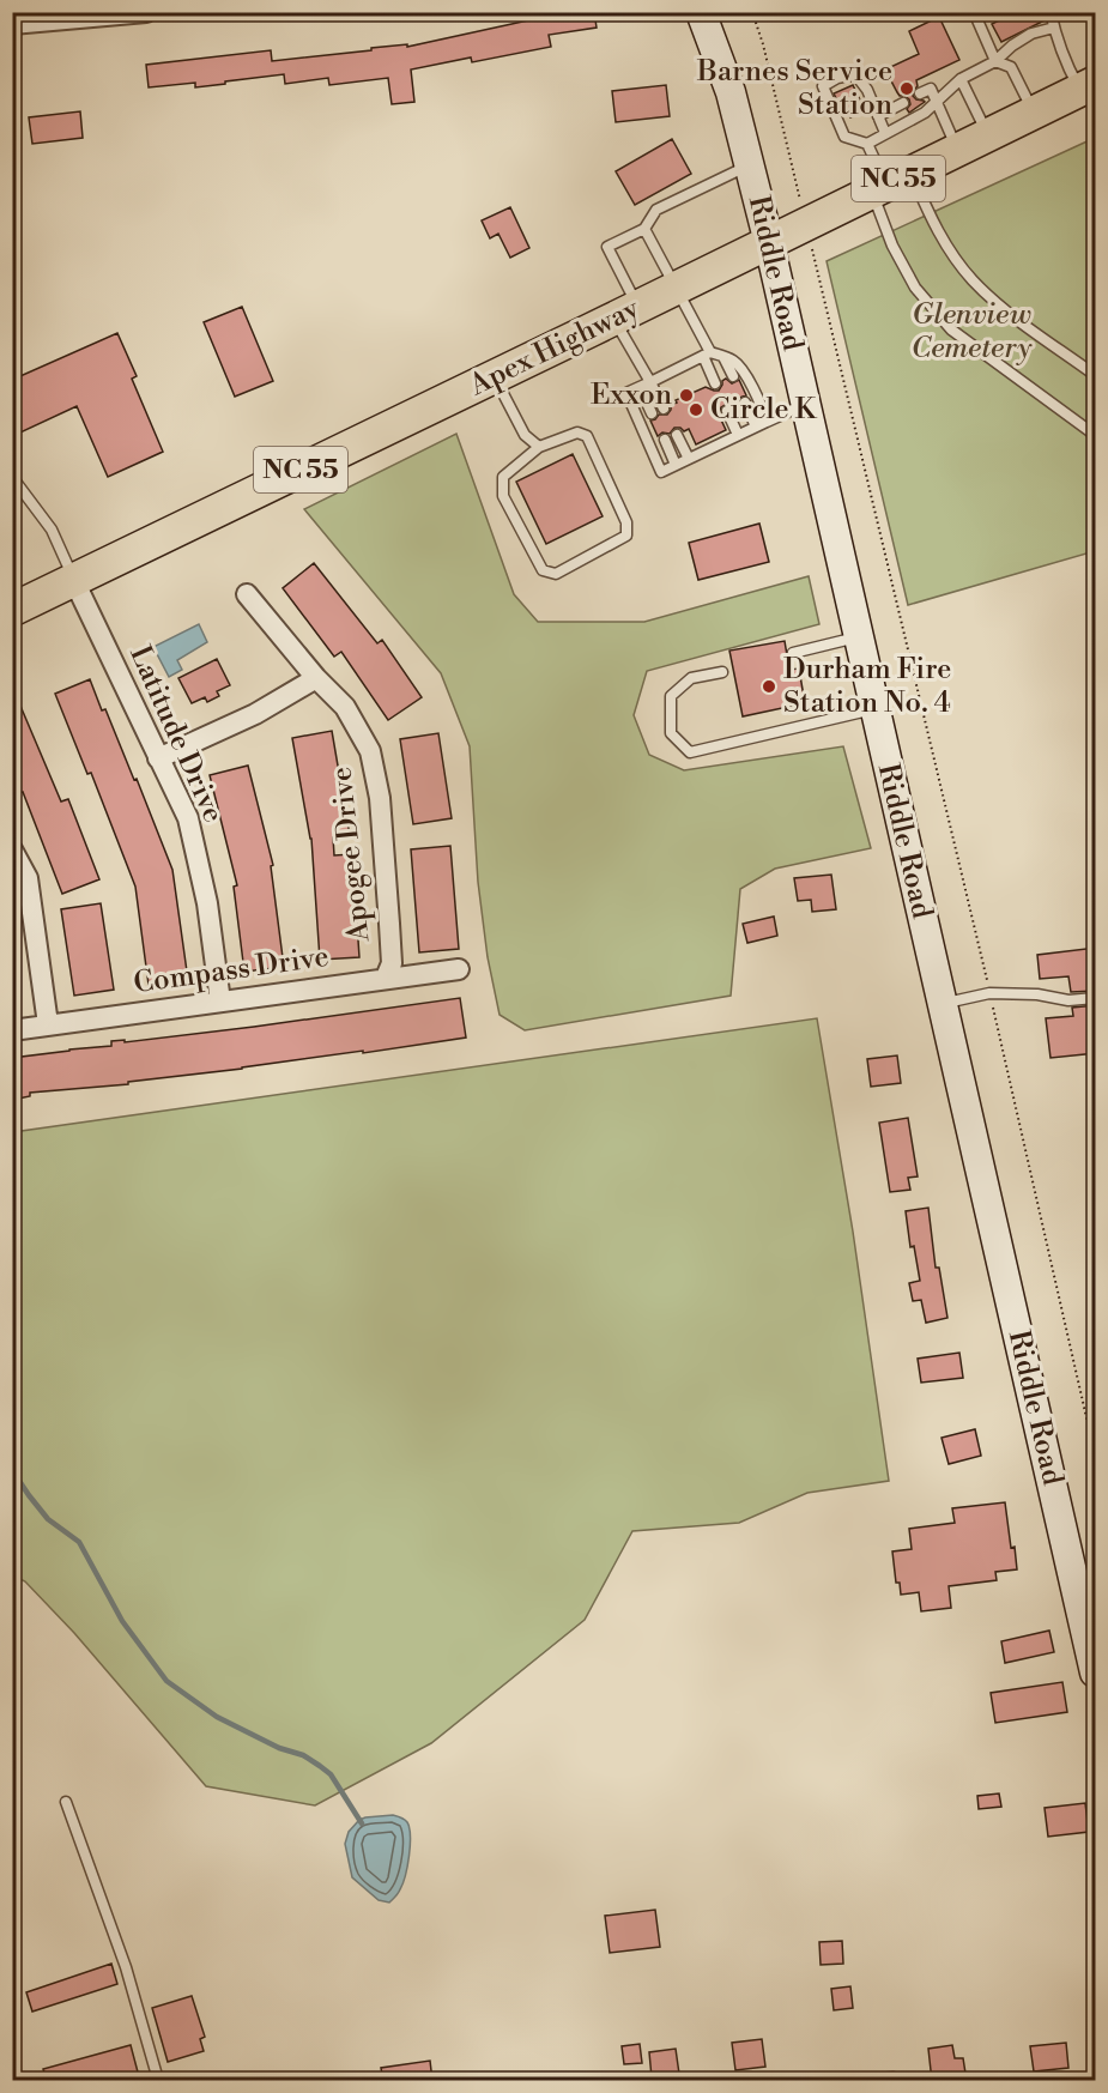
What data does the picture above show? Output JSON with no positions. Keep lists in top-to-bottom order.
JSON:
{
  "streets": {
    "main road": ["NC 55", "Riddle Road", "Apex Highway"],
    "street": ["Latitude Drive", "Apogee Drive", "Compass Drive"]
  },
  "crossings": [
    ["Riddle Road", "Apex Highway"],
    ["Apex Highway", "Latitude Drive"],
    ["Latitude Drive", "Compass Drive"],
    ["Apogee Drive", "Compass Drive"]
  ],
  "parks": ["Glenview Cemetery"],
  "places": [
    "Barnes Service Station",
    "Exxon",
    "Circle K",
    "Durham Fire Station No. 4"
  ]
}
